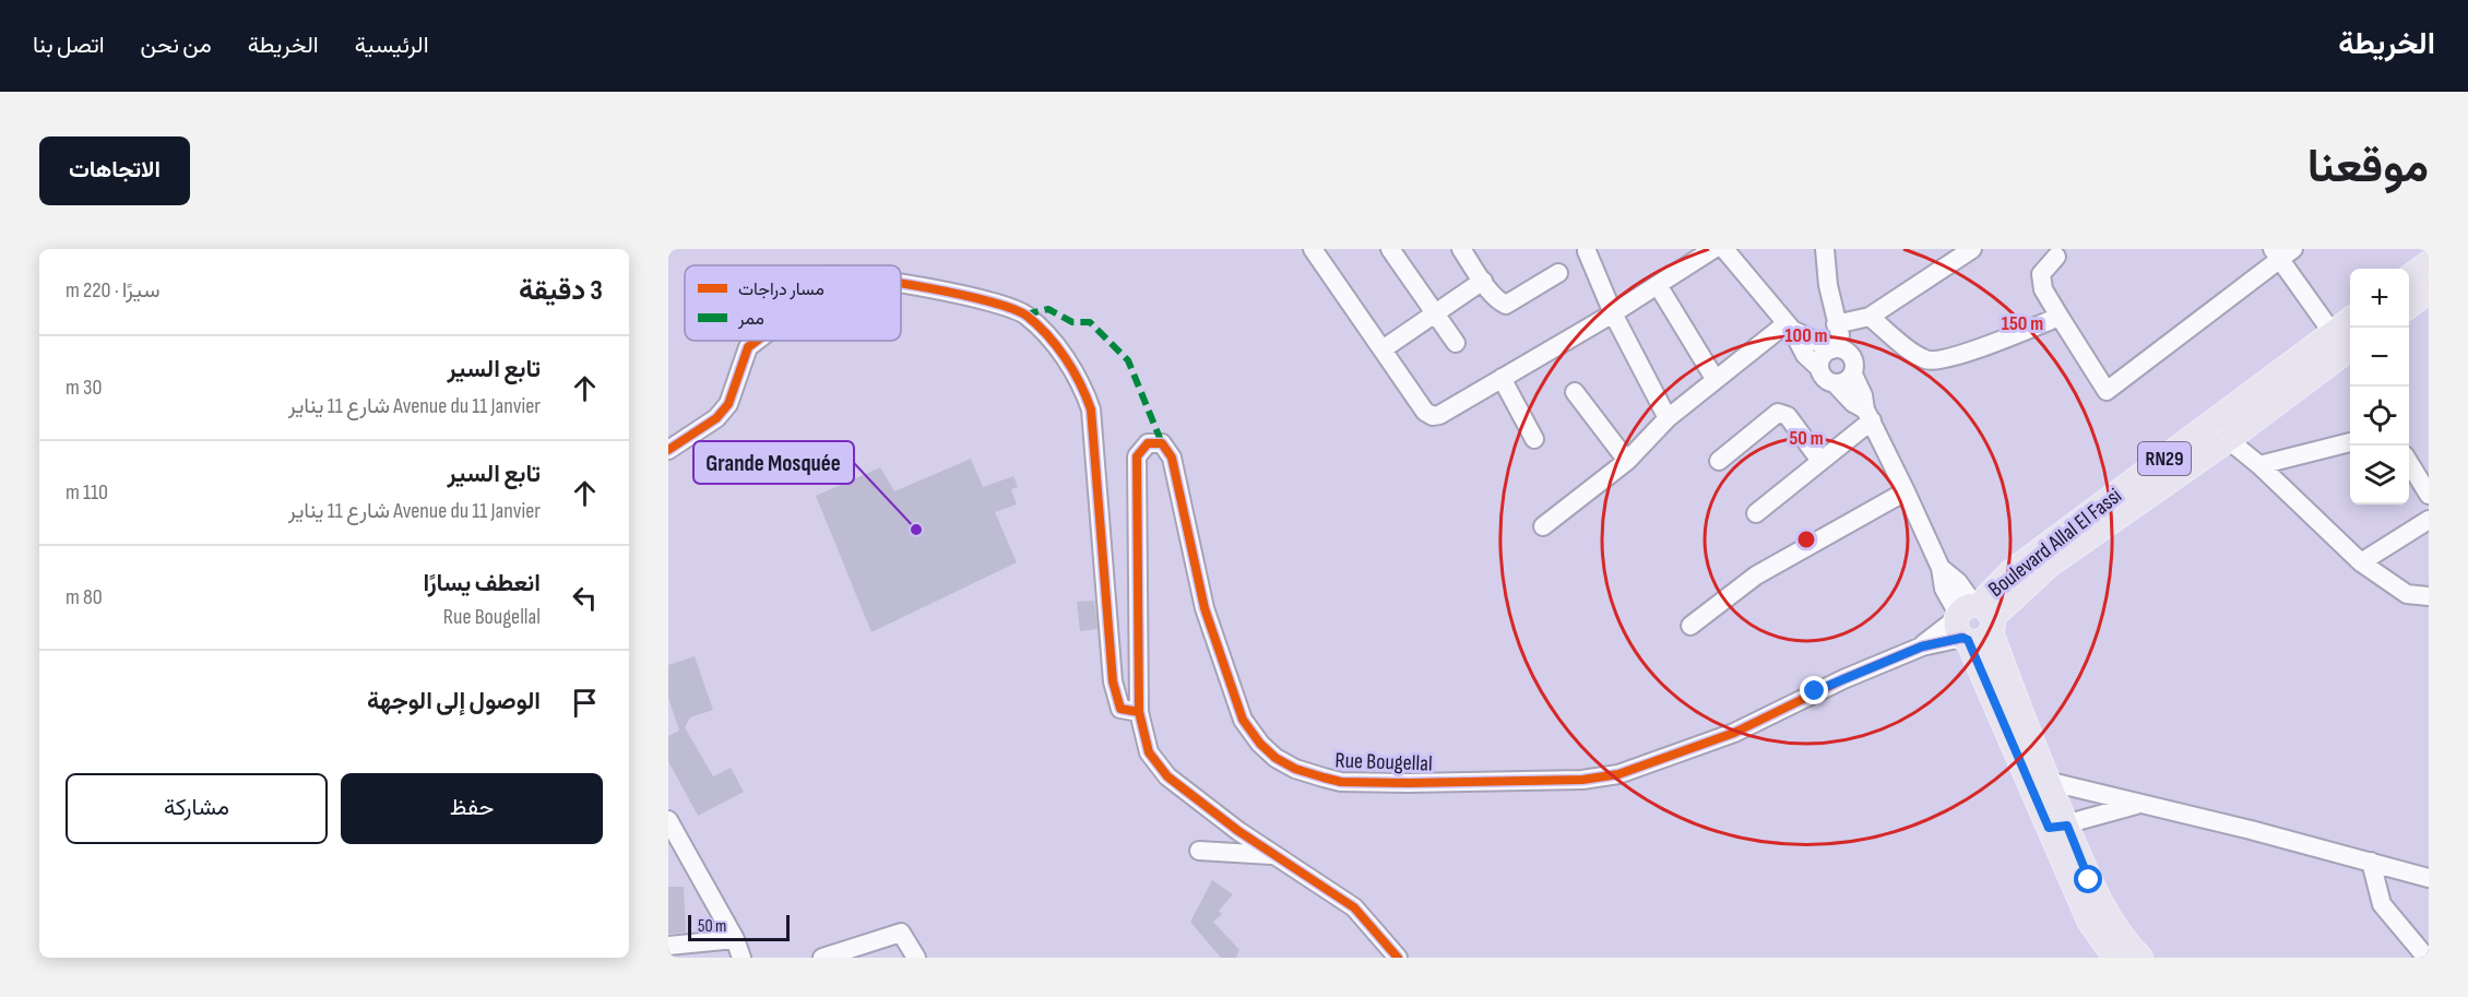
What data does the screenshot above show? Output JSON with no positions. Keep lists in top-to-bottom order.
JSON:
{
  "streets": {
    "main road": ["RN29", "Boulevard Allal El Fassi"],
    "street": ["Rue Bougellal"]
  },
  "crossings": [
    ["Boulevard Allal El Fassi", "Rue Bougellal"]
  ],
  "places": ["Grande Mosquée"],
  "legend": ["مسار دراجات", "ممر"],
  "scale_bar": "50 m",
  "page": {
    "header": "الخريطة",
    "nav": [
      "الرئيسية",
      "الخريطة",
      "من نحن",
      "اتصل بنا"
    ],
    "title": "موقعنا",
    "buttons": [
      "الاتجاهات",
      ["حفظ", "مشاركة"]
    ],
    "heading": ["3 دقيقة", "سيرًا · 220 m"],
    "map_buttons": ["+", "−"],
    "list": [
      ["تابع السير", "Avenue du 11 Janvier شارع 11 يناير", "30 m"],
      ["تابع السير", "Avenue du 11 Janvier شارع 11 يناير", "110 m"],
      ["انعطف يسارًا", "Rue Bougellal", "80 m"],
      "الوصول إلى الوجهة"
    ],
    "scale": "50 m"
  },
  "rings": ["150 m", "100 m", "50 m"]
}
